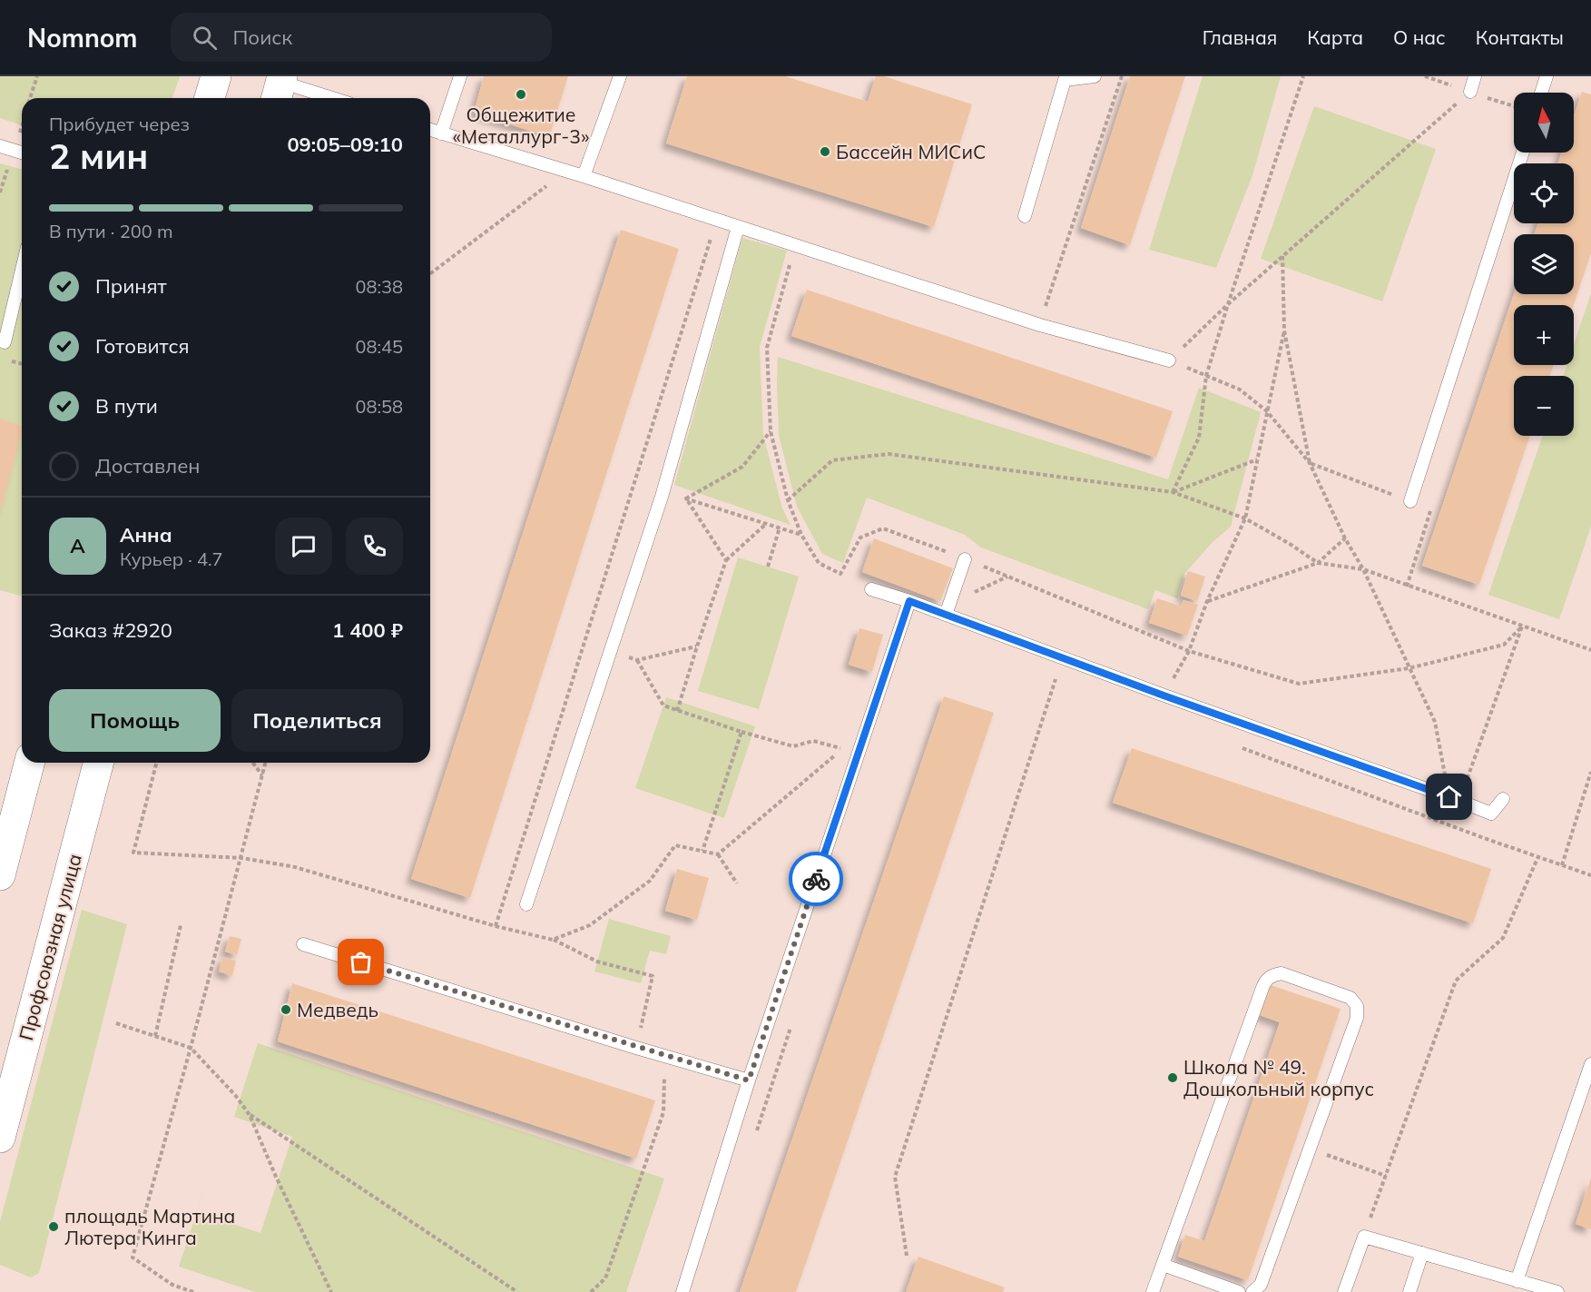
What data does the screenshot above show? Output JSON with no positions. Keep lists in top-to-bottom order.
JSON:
{
  "streets": {
    "main road": ["Профсоюзная улица"]
  },
  "places": [
    "Общежитие «Металлург-3»",
    "Бассейн МИСиС",
    "Медведь",
    "Школа № 49. Дошкольный корпус",
    "площадь Мартина Лютера Кинга"
  ],
  "north": "top",
  "page": {
    "header": "Nomnom",
    "search": "Поиск",
    "nav": [
      "Главная",
      "Карта",
      "О нас",
      "Контакты"
    ],
    "map_buttons": ["+", "−"],
    "heading": ["2 мин", "Прибудет через", "09:05–09:10"],
    "panel": [
      "Анна",
      "Курьер · 4.7",
      "Заказ #2920",
      "1 400 ₽"
    ],
    "bar": "В пути · 200 m",
    "list": [
      ["Принят", "08:38"],
      ["Готовится", "08:45"],
      ["В пути", "08:58"],
      "Доставлен"
    ],
    "round": "А",
    "buttons": ["Помощь", "Поделиться"]
  }
}
